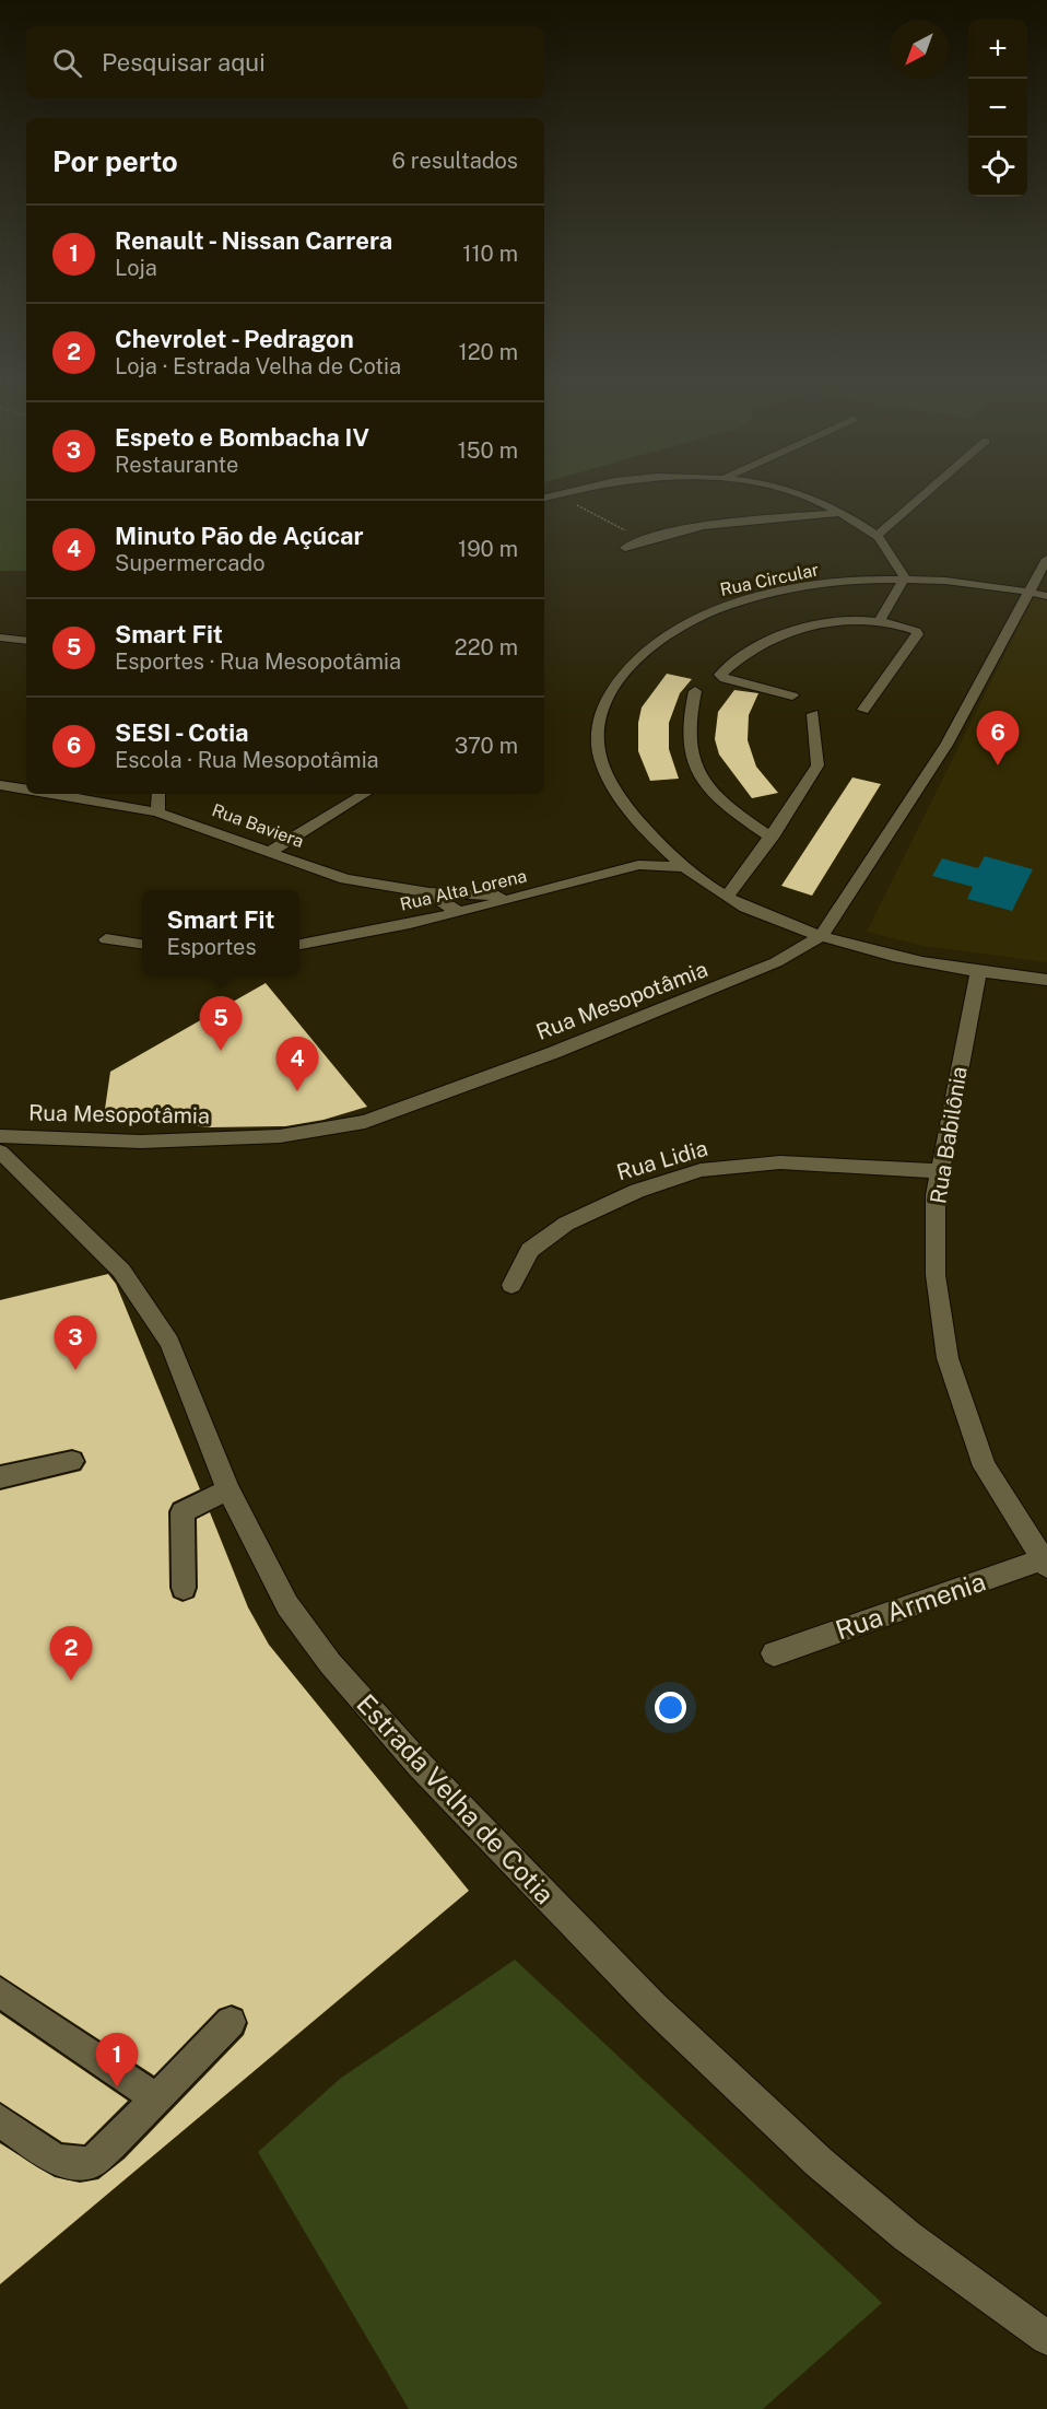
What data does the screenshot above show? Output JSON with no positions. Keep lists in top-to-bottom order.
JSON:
{
  "streets": {
    "street": [
      "Rua Circular",
      "Rua Baviera",
      "Rua Alta Lorena",
      "Rua Mesopotâmia",
      "Rua Babilônia",
      "Rua Lidia",
      "Rua Armenia",
      "Estrada Velha de Cotia"
    ]
  },
  "crossings": [
    ["Rua Circular", "Rua Alta Lorena"],
    ["Rua Circular", "Rua Mesopotâmia"],
    ["Rua Circular", "Rua Babilônia"],
    ["Rua Baviera", "Rua Alta Lorena"],
    ["Rua Babilônia", "Rua Lidia"],
    ["Rua Babilônia", "Rua Armenia"]
  ],
  "north": "bottom left",
  "page": {
    "map_buttons": ["+", "−"],
    "search": "Pesquisar aqui",
    "heading": ["Por perto", "6 resultados"],
    "list": [
      {
        "mark": "1",
        "name": "Renault - Nissan Carrera",
        "note": "Loja",
        "value": "110 m"
      },
      {
        "mark": "2",
        "name": "Chevrolet - Pedragon",
        "note": "Loja · Estrada Velha de Cotia",
        "value": "120 m"
      },
      {
        "mark": "3",
        "name": "Espeto e Bombacha IV",
        "note": "Restaurante",
        "value": "150 m"
      },
      {
        "mark": "4",
        "name": "Minuto Pão de Açúcar",
        "note": "Supermercado",
        "value": "190 m"
      },
      {
        "mark": "5",
        "name": "Smart Fit",
        "note": "Esportes · Rua Mesopotâmia",
        "value": "220 m"
      },
      {
        "mark": "6",
        "name": "SESI - Cotia",
        "note": "Escola · Rua Mesopotâmia",
        "value": "370 m"
      }
    ],
    "pins": [
      "6",
      "5",
      "4",
      "3",
      "2",
      "1"
    ],
    "popup": ["Smart Fit", "Esportes"]
  }
}
